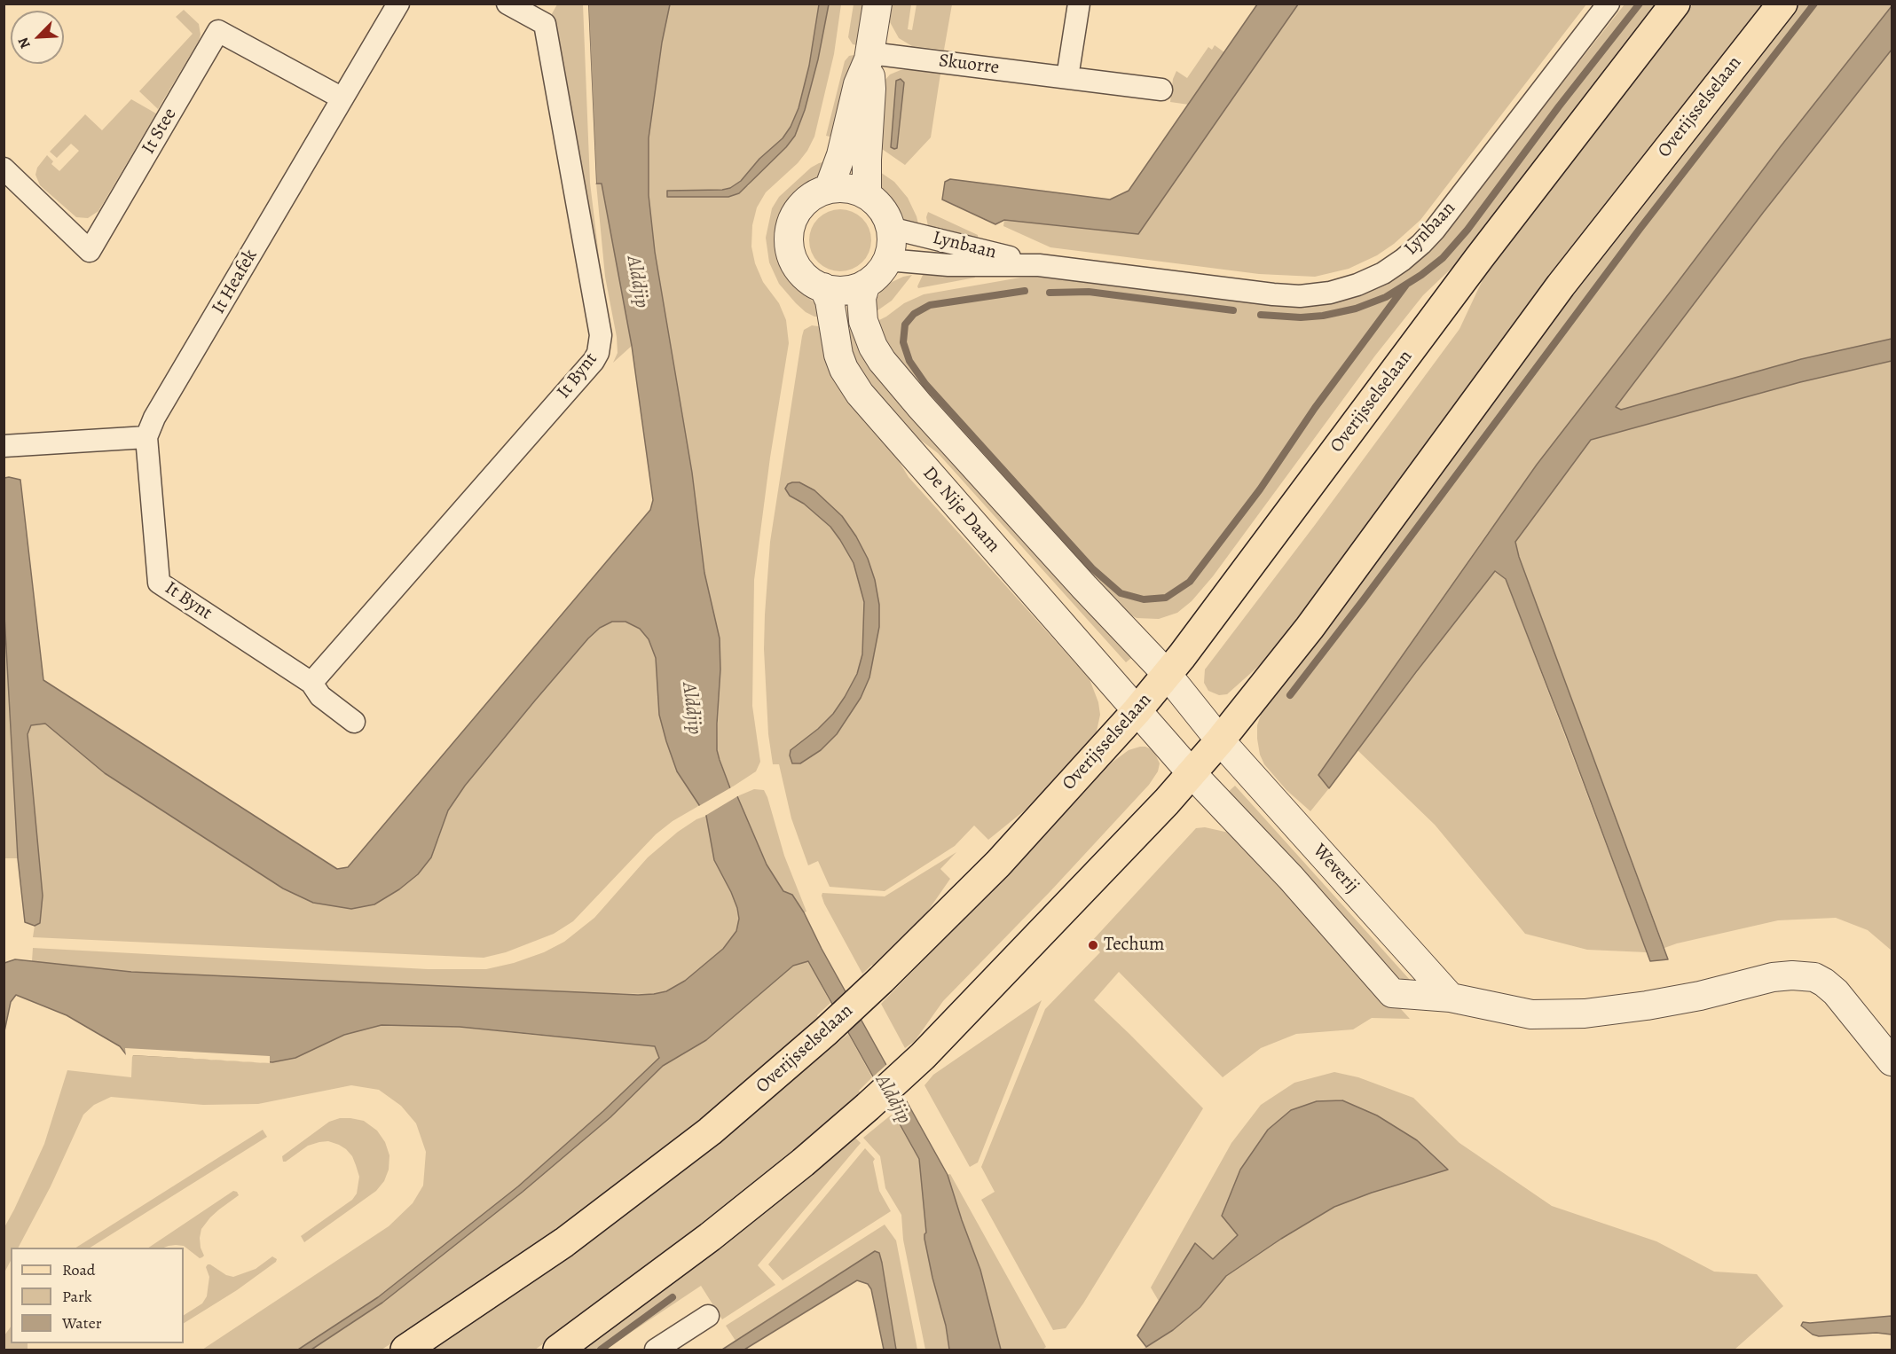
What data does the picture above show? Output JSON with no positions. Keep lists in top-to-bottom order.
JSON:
{
  "streets": {
    "main road": ["Overijsselselaan"],
    "street": [
      "Skuorre",
      "It Stee",
      "Lynbaan",
      "It Heafek",
      "It Bynt",
      "De Nije Daam",
      "Weverij"
    ]
  },
  "crossings": [
    ["Overijsselselaan", "De Nije Daam"],
    ["Overijsselselaan", "Weverij"],
    ["It Stee", "It Heafek"],
    ["Lynbaan", "De Nije Daam"],
    ["It Heafek", "It Bynt"],
    ["De Nije Daam", "Weverij"]
  ],
  "water": ["Alddjip"],
  "places": ["Techum"],
  "legend": ["Road", "Park", "Water"],
  "north": "bottom left"
}
